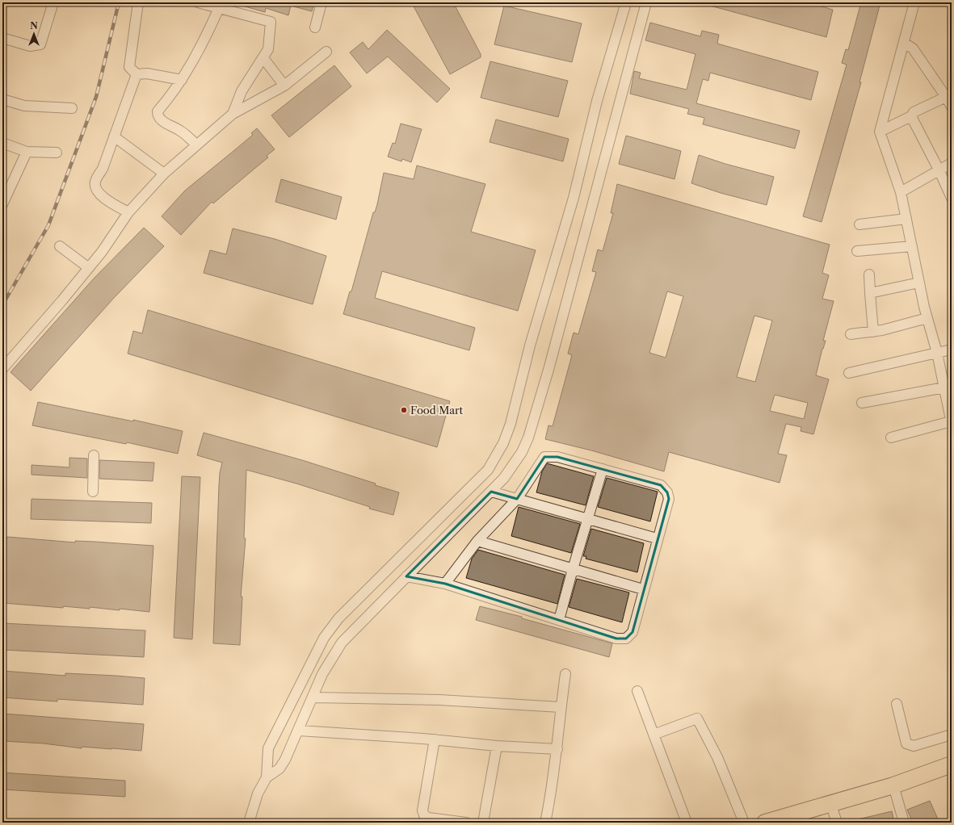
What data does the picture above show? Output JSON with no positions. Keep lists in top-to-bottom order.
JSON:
{
  "places": ["Food Mart"],
  "north": "top"
}
